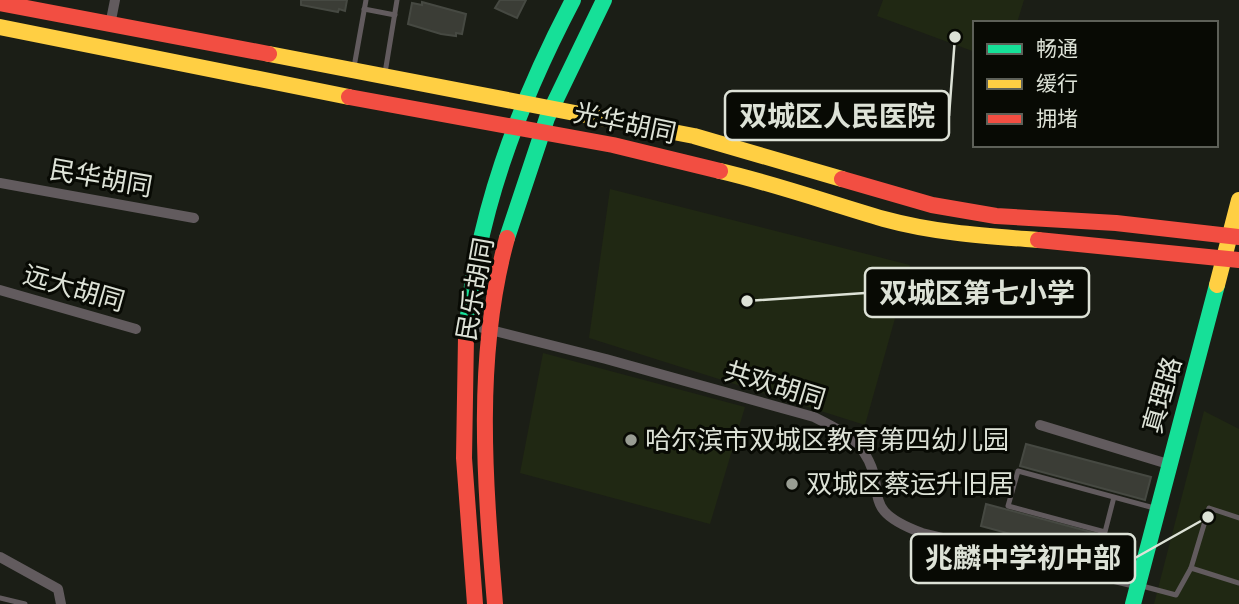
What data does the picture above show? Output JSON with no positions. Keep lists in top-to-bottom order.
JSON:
{
  "streets": {
    "main road": ["光华胡同", "民乐胡同", "真理路"],
    "street": ["民华胡同", "远大胡同", "共欢胡同"]
  },
  "crossings": [
    ["光华胡同", "民乐胡同"],
    ["光华胡同", "真理路"],
    ["民乐胡同", "共欢胡同"],
    ["共欢胡同", "真理路"]
  ],
  "places": [
    "双城区人民医院",
    "双城区第七小学",
    "哈尔滨市双城区教育第四幼儿园",
    "双城区蔡运升旧居",
    "兆麟中学初中部"
  ],
  "legend": ["畅通", "缓行", "拥堵"]
}
